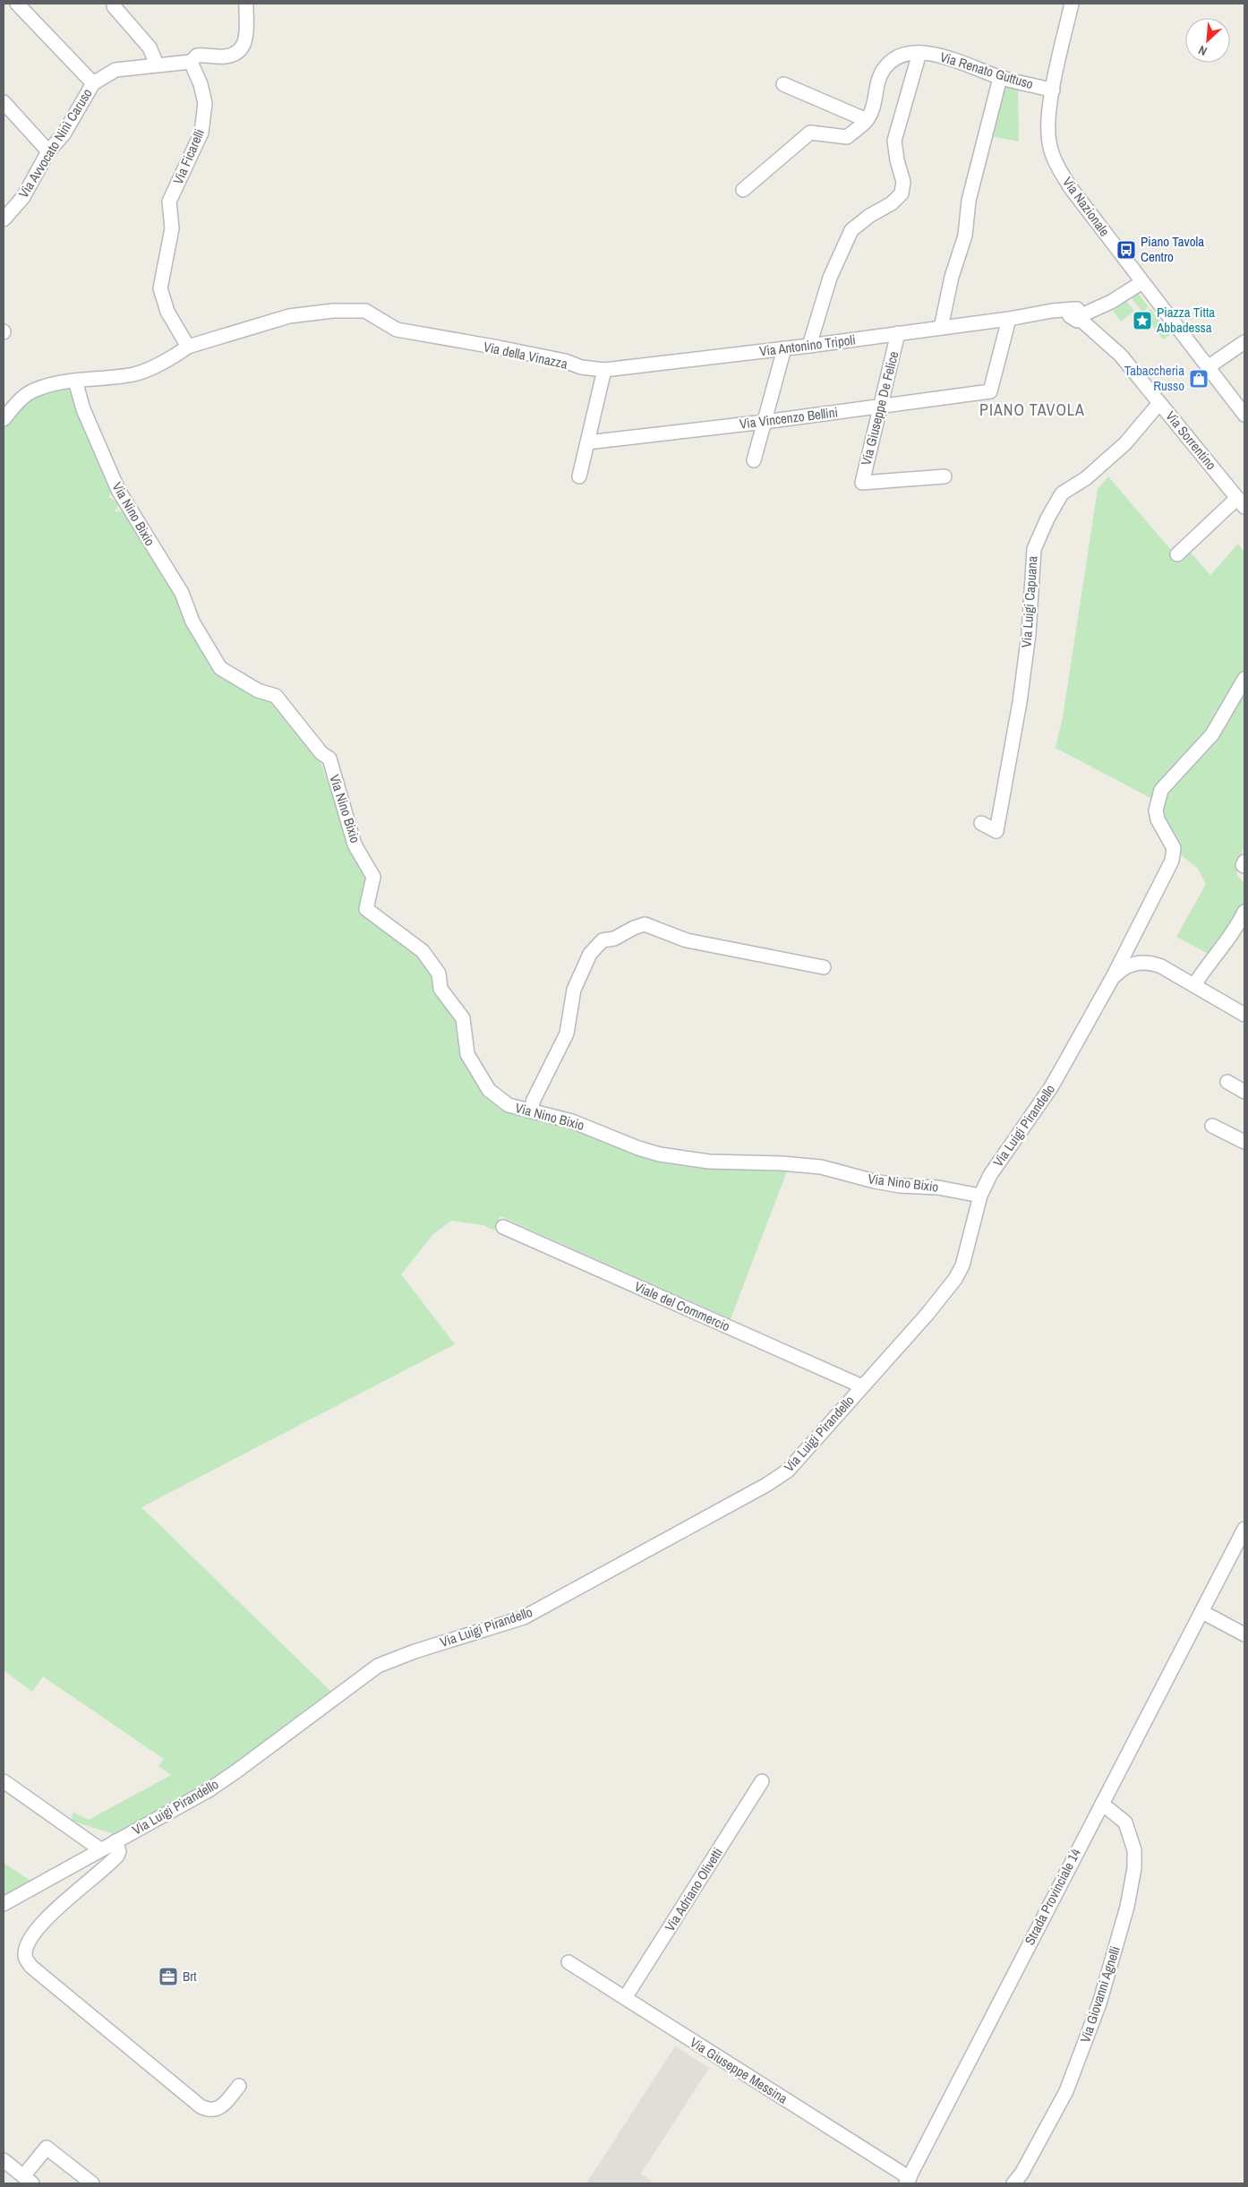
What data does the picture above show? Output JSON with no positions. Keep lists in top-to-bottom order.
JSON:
{
  "streets": {
    "street": [
      "Via Renato Guttuso",
      "Via Avvocato Ninì Caruso",
      "Via Ficarelli",
      "Via Nazionale",
      "Via Antonino Tripoli",
      "Via della Vinazza",
      "Via Giuseppe De Felice",
      "Via Vincenzo Bellini",
      "Via Sorrentino",
      "Via Nino Bixio",
      "Via Luigi Capuana",
      "Via Luigi Pirandello",
      "Viale del Commercio",
      "Via Adriano Olivetti",
      "Strada Provinciale 14",
      "Via Giovanni Agnelli",
      "Via Giuseppe Messina"
    ]
  },
  "crossings": [
    ["Via Renato Guttuso", "Via Nazionale"],
    ["Via Avvocato Ninì Caruso", "Via Ficarelli"],
    ["Via Ficarelli", "Via della Vinazza"],
    ["Via Antonino Tripoli", "Via della Vinazza"],
    ["Via Antonino Tripoli", "Via Giuseppe De Felice"],
    ["Via Antonino Tripoli", "Via Vincenzo Bellini"],
    ["Via Antonino Tripoli", "Via Sorrentino"],
    ["Via della Vinazza", "Via Nino Bixio"],
    ["Via Giuseppe De Felice", "Via Vincenzo Bellini"],
    ["Via Sorrentino", "Via Luigi Capuana"],
    ["Via Nino Bixio", "Via Luigi Pirandello"],
    ["Via Luigi Pirandello", "Viale del Commercio"],
    ["Via Adriano Olivetti", "Via Giuseppe Messina"],
    ["Strada Provinciale 14", "Via Giovanni Agnelli"],
    ["Strada Provinciale 14", "Via Giuseppe Messina"]
  ],
  "districts": ["PIANO TAVOLA"],
  "places": {
    "bus stop": ["Piano Tavola Centro"],
    "place": ["Piazza Titta Abbadessa"],
    "shop": ["Tabaccheria Russo"],
    "office": ["Brt"]
  },
  "north": "bottom left"
}
